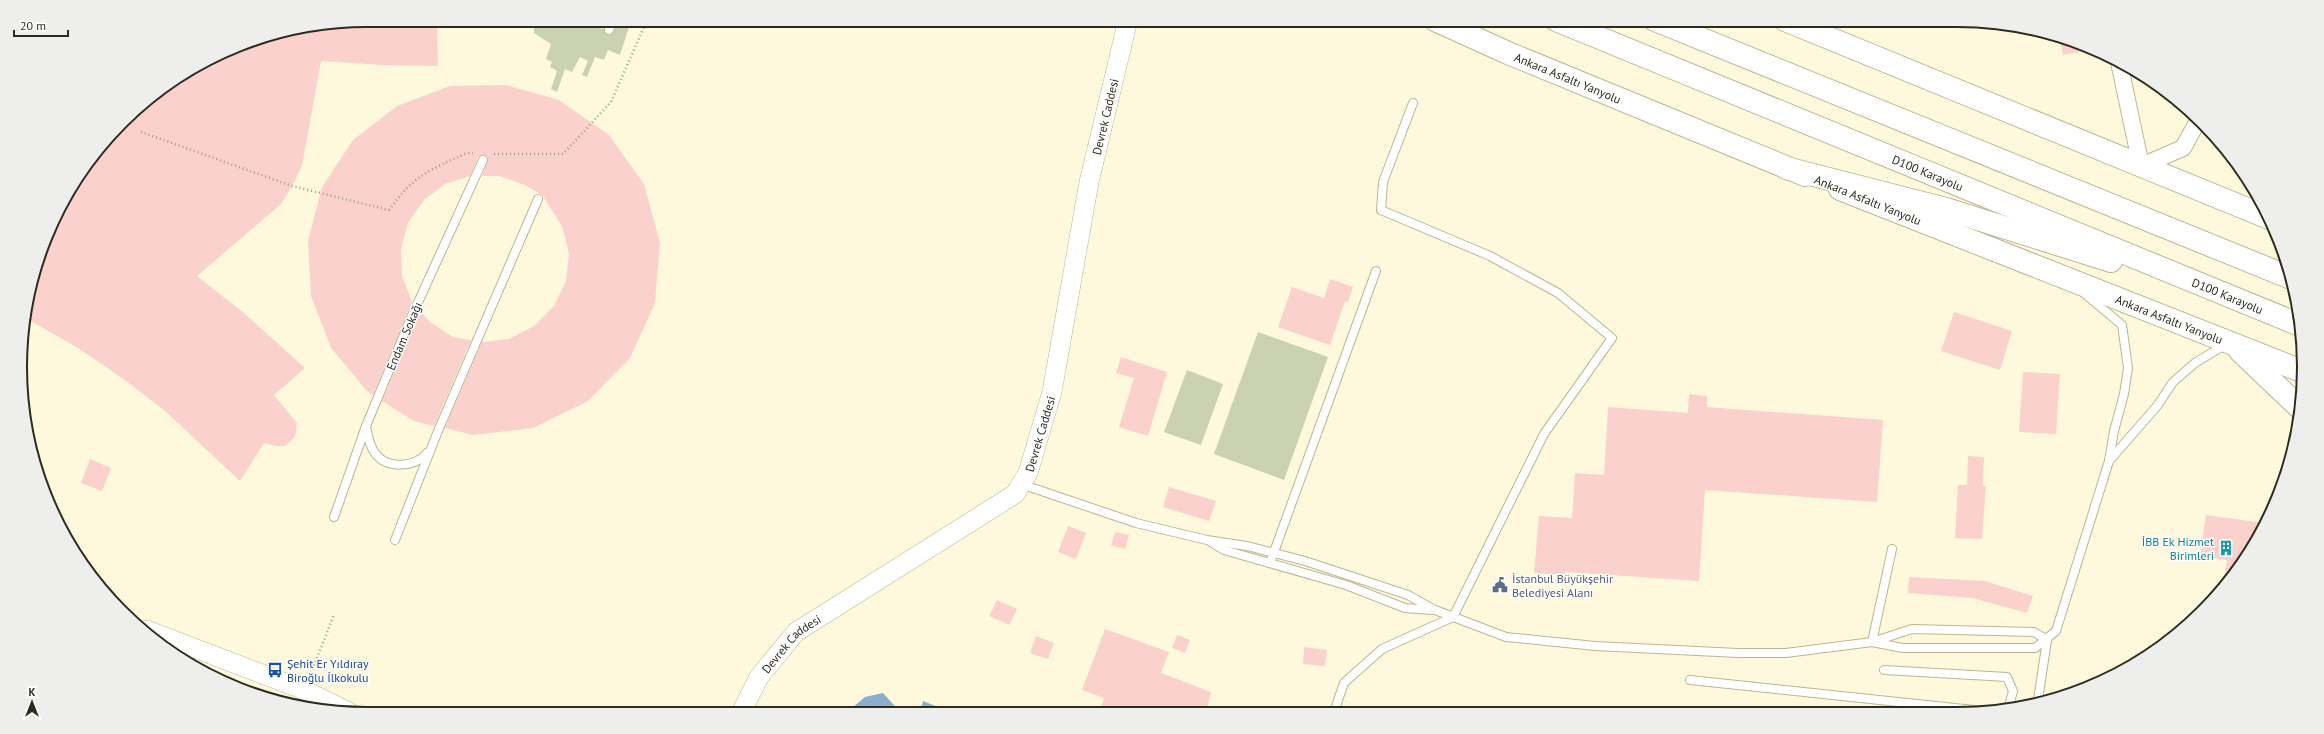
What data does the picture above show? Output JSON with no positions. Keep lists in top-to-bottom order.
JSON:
{
  "streets": {
    "main road": ["Ankara Asfaltı Yanyolu", "D100 Karayolu"],
    "street": ["Devrek Caddesi"],
    "lane": ["Endam Sokağı"]
  },
  "places": {
    "building": ["İBB Ek Hizmet Birimleri"],
    "public building": ["İstanbul Büyükşehir Belediyesi Alanı"],
    "bus stop": ["Şehit Er Yıldıray Biroğlu İlkokulu"]
  },
  "scale_bar": "20 m",
  "north": "top"
}
